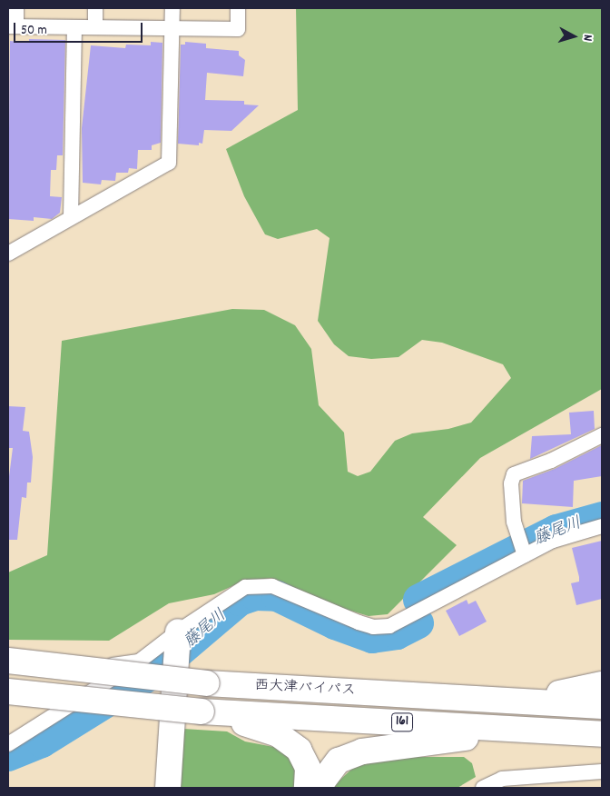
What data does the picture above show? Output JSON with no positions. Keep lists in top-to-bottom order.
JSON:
{
  "streets": {
    "highway": ["西大津バイパス", "161"]
  },
  "water": ["藤尾川"],
  "scale_bar": "50 m",
  "north": "right"
}
